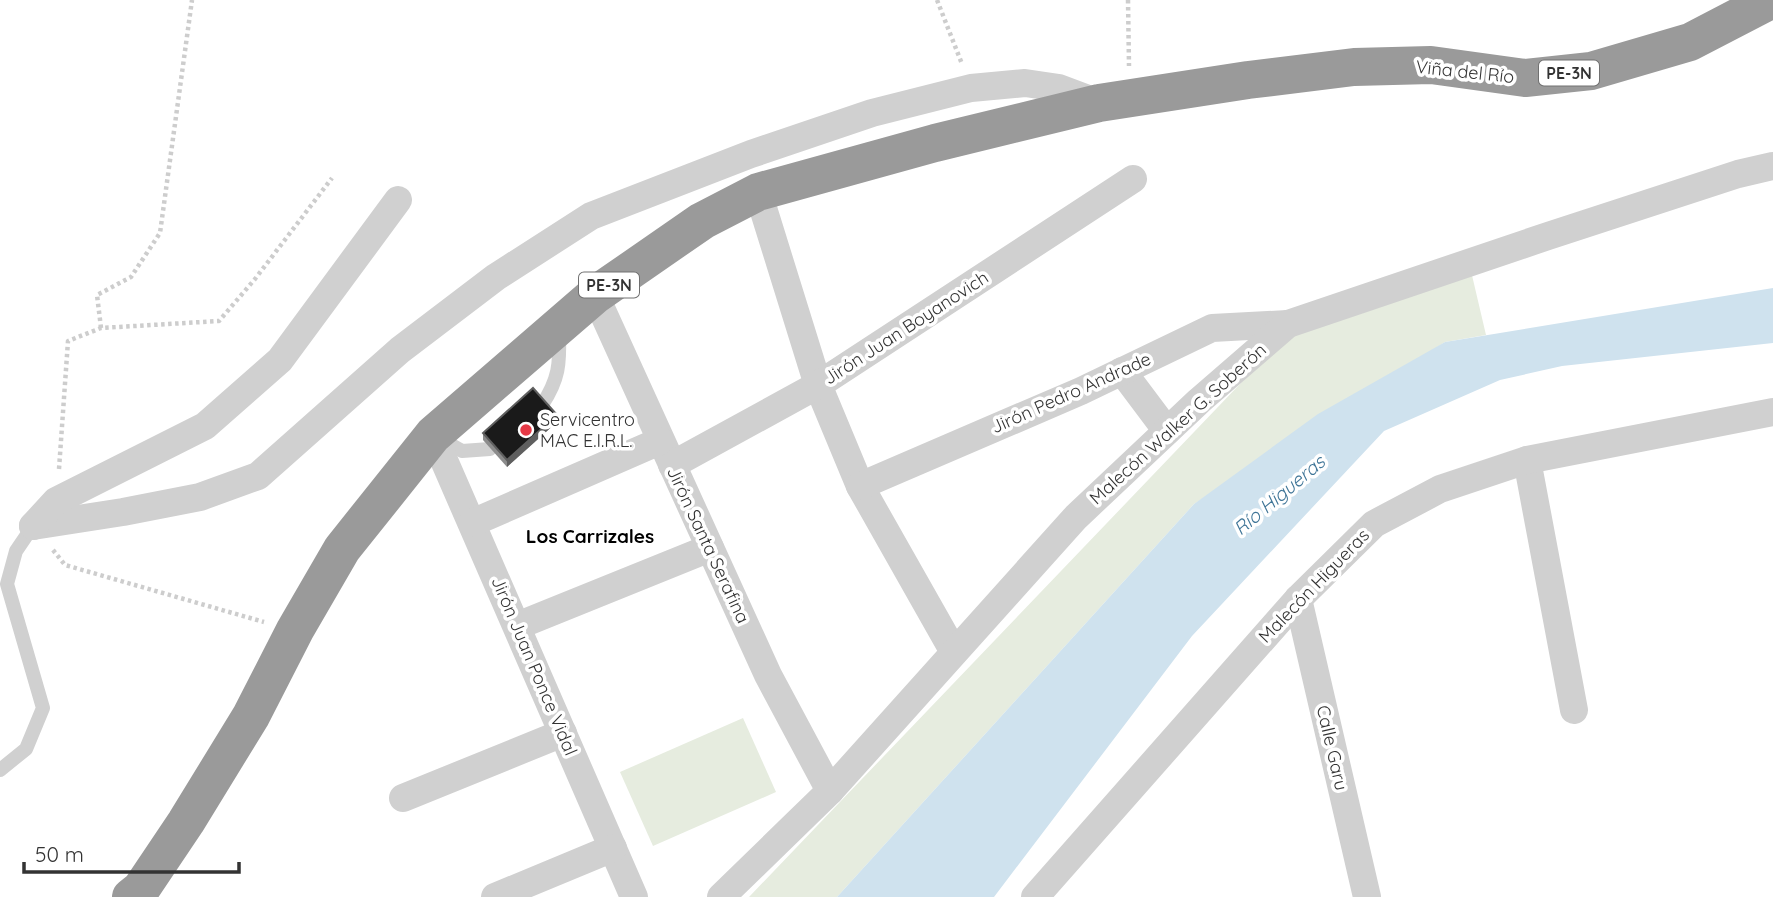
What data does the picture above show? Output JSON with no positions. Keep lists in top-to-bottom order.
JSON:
{
  "streets": {
    "highway": ["Viña del Río", "PE-3N"],
    "street": [
      "Jirón Juan Boyanovich",
      "Jirón Pedro Andrade",
      "Malecón Walker G. Soberón",
      "Jirón Santa Serafina",
      "Malecón Higueras",
      "Jirón Juan Ponce Vidal",
      "Calle Garu"
    ]
  },
  "crossings": [
    ["Viña del Río", "PE-3N"],
    ["PE-3N", "Jirón Santa Serafina"],
    ["PE-3N", "Jirón Juan Ponce Vidal"],
    ["Jirón Juan Boyanovich", "Jirón Santa Serafina"],
    ["Jirón Juan Boyanovich", "Jirón Juan Ponce Vidal"],
    ["Jirón Pedro Andrade", "Malecón Walker G. Soberón"],
    ["Malecón Walker G. Soberón", "Jirón Santa Serafina"],
    ["Malecón Higueras", "Calle Garu"]
  ],
  "districts": ["Los Carrizales"],
  "water": ["Río Higueras"],
  "places": ["Servicentro MAC E.I.R.L."],
  "scale_bar": "50 m"
}
